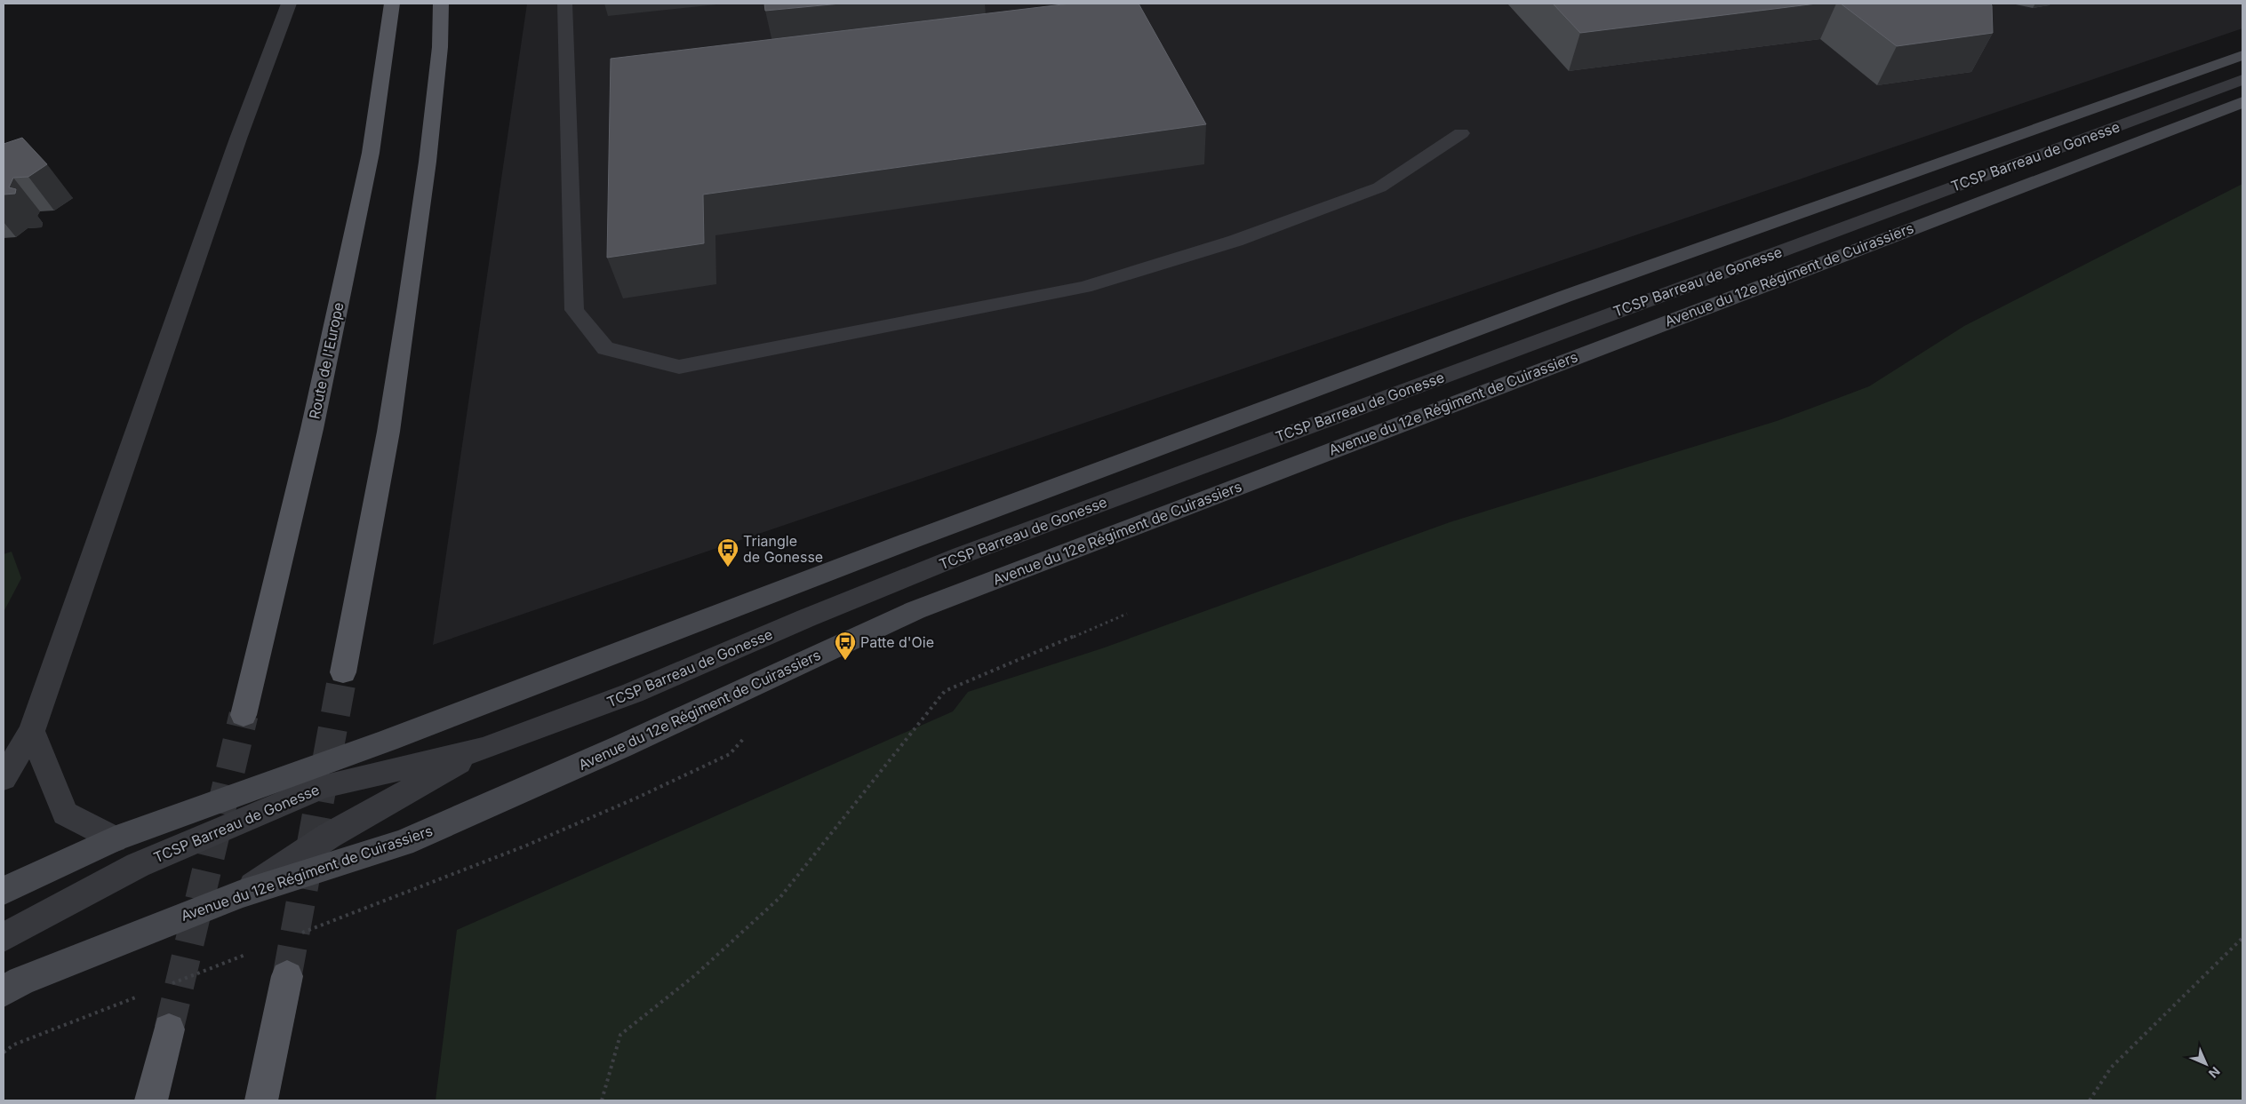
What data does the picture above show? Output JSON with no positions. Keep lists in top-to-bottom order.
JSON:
{
  "streets": {
    "main road": ["Avenue du 12e Régiment de Cuirassiers", "Route de l'Europe"],
    "lane": ["TCSP Barreau de Gonesse"]
  },
  "crossings": [
    ["TCSP Barreau de Gonesse", "Avenue du 12e Régiment de Cuirassiers"]
  ],
  "places": {
    "bus stop": ["Triangle de Gonesse", "Patte d'Oie"]
  },
  "north": "bottom right"
}
